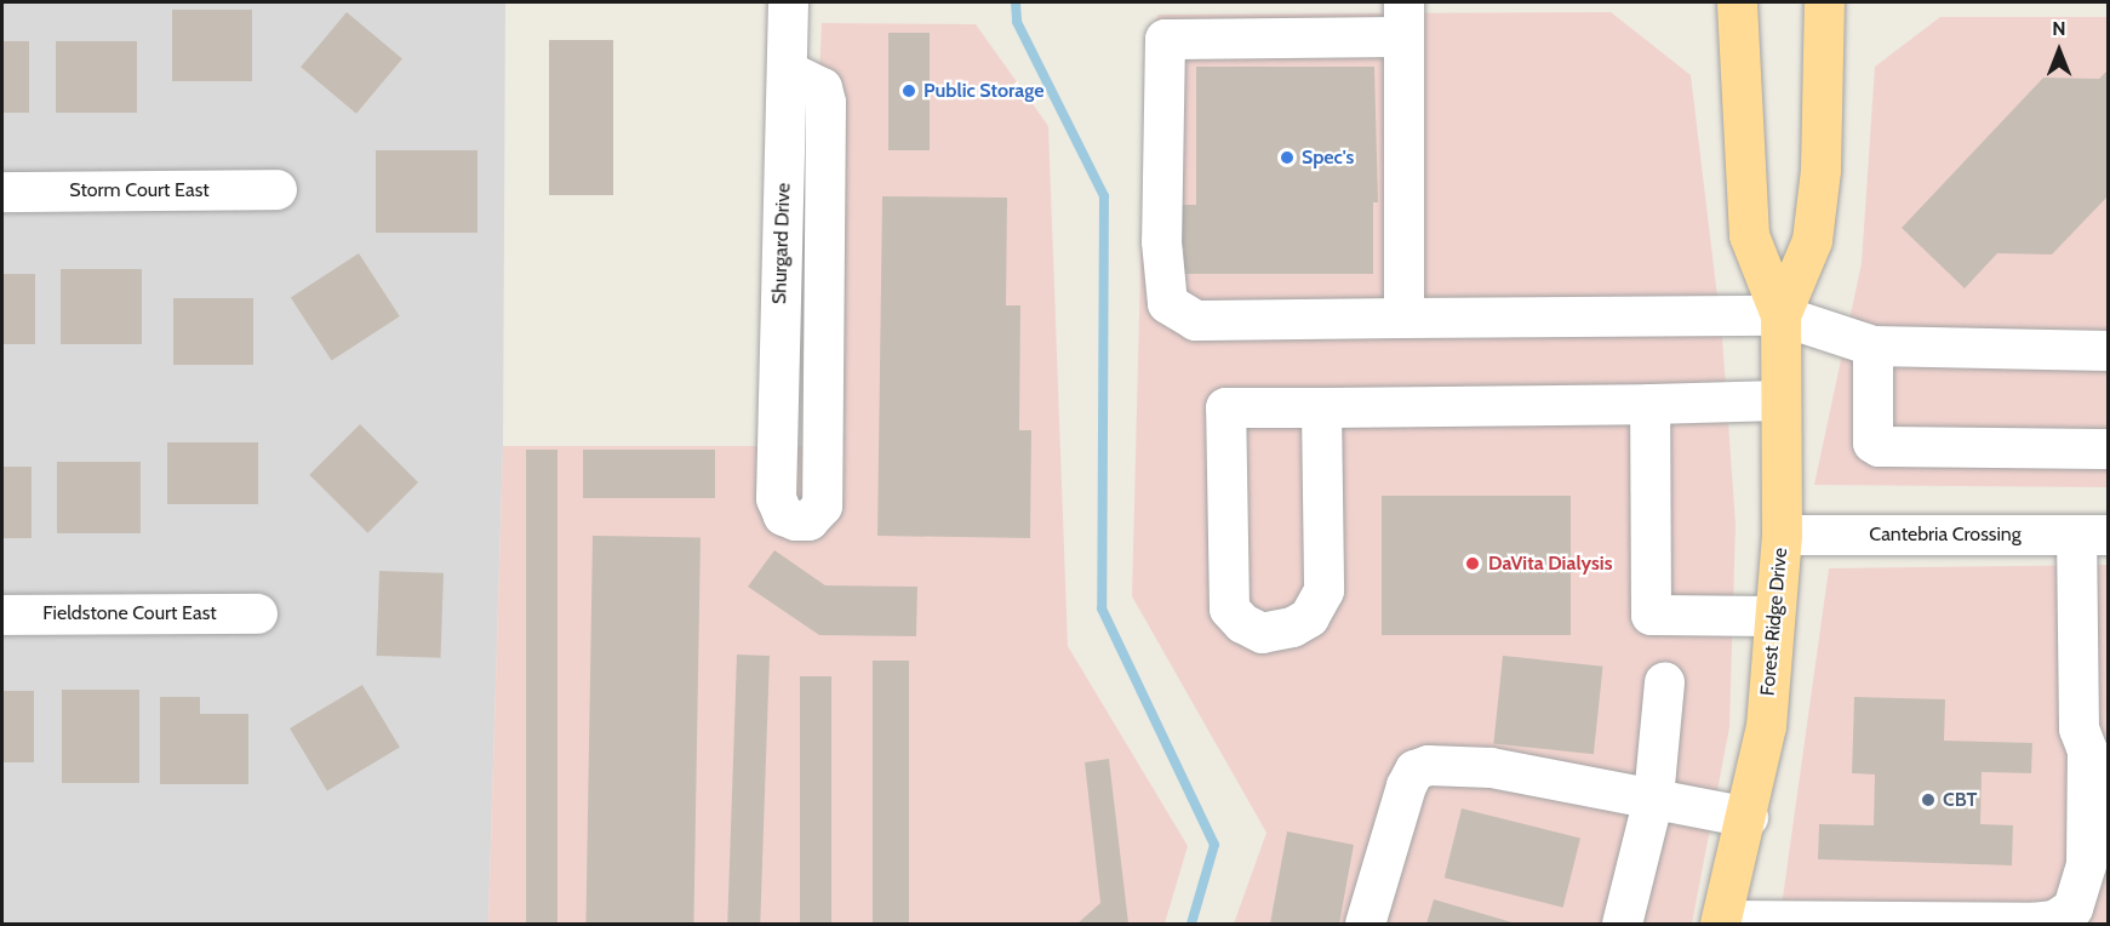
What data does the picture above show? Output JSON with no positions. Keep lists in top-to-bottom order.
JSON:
{
  "streets": {
    "main road": ["Forest Ridge Drive"],
    "street": [
      "Storm Court East",
      "Shurgard Drive",
      "Cantebria Crossing",
      "Fieldstone Court East"
    ]
  },
  "crossings": [
    ["Cantebria Crossing", "Forest Ridge Drive"]
  ],
  "places": [
    "Public Storage",
    "Spec's",
    "DaVita Dialysis",
    "CBT"
  ],
  "north": "top"
}
